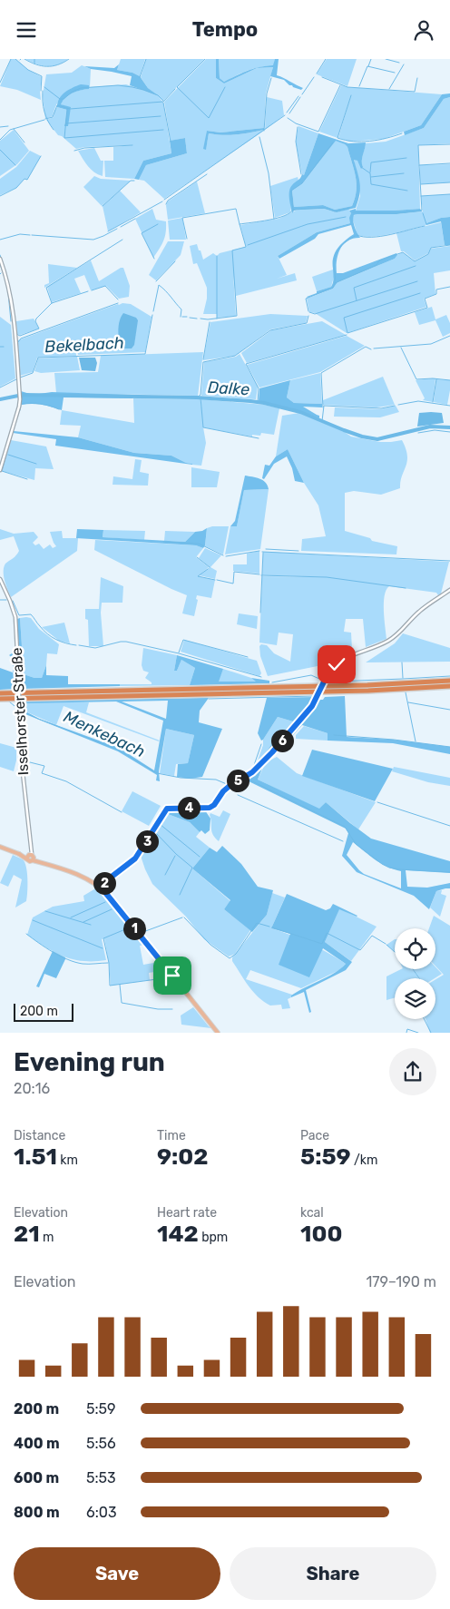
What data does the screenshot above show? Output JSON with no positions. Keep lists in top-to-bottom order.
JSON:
{
  "streets": {
    "street": ["Isselhorster Straße"]
  },
  "water": ["Bekelbach", "Dalke", "Menkebach"],
  "scale_bar": "200 m",
  "page": {
    "header": "Tempo",
    "pins": [
      "6",
      "5",
      "4",
      "3",
      "2",
      "1"
    ],
    "scale": "200 m",
    "heading": ["Evening run", "20:16"],
    "stats": [
      ["Distance", "1.51 km"],
      ["Time", "9:02"],
      ["Pace", "5:59 /km"],
      ["Elevation", "21 m"],
      ["Heart rate", "142 bpm"],
      ["kcal", "100"]
    ],
    "chart": ["Elevation", "179–190 m"],
    "list": [
      {
        "name": "200 m",
        "note": "5:59"
      },
      {
        "name": "400 m",
        "note": "5:56"
      },
      {
        "name": "600 m",
        "note": "5:53"
      },
      {
        "name": "800 m",
        "note": "6:03"
      }
    ],
    "buttons": ["Save", "Share"]
  }
}
